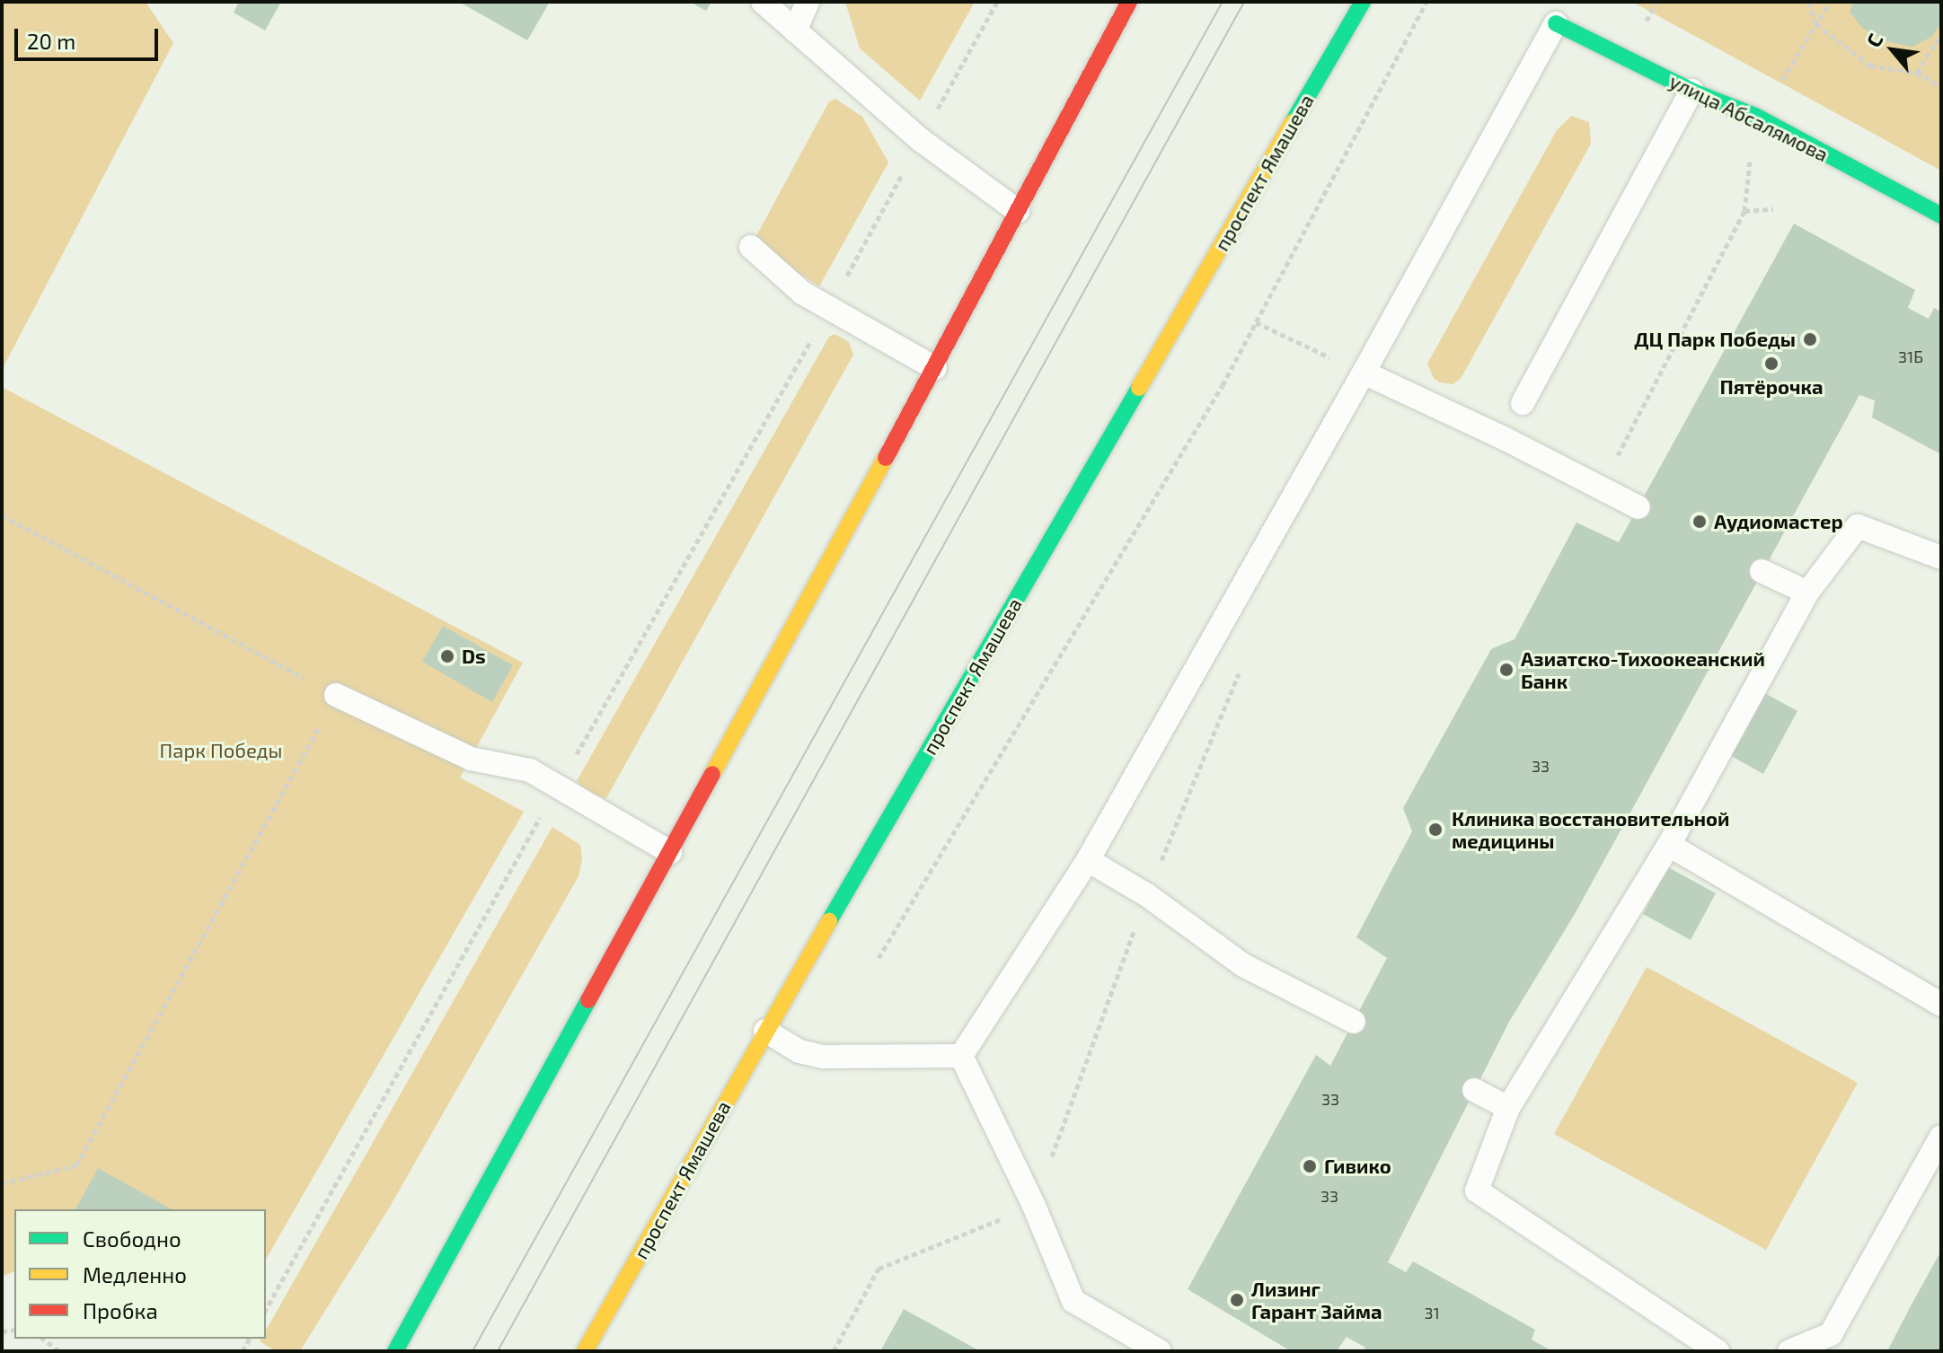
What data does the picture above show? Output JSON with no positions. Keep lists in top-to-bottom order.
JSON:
{
  "streets": {
    "main road": ["улица Абсалямова", "проспект Ямашева"]
  },
  "parks": ["Парк Победы"],
  "places": [
    "ДЦ Парк Победы",
    "Пятёрочка",
    "Аудиомастер",
    "Ds",
    "Азиатско-Тихоокеанский Банк",
    "Клиника восстановительной медицины",
    "Гивико",
    "Лизинг Гарант Займа"
  ],
  "house_numbers": [
    "31Б",
    "33",
    "33",
    "33",
    "31"
  ],
  "legend": ["Свободно", "Медленно", "Пробка"],
  "scale_bar": "20 m",
  "north": "top left"
}
